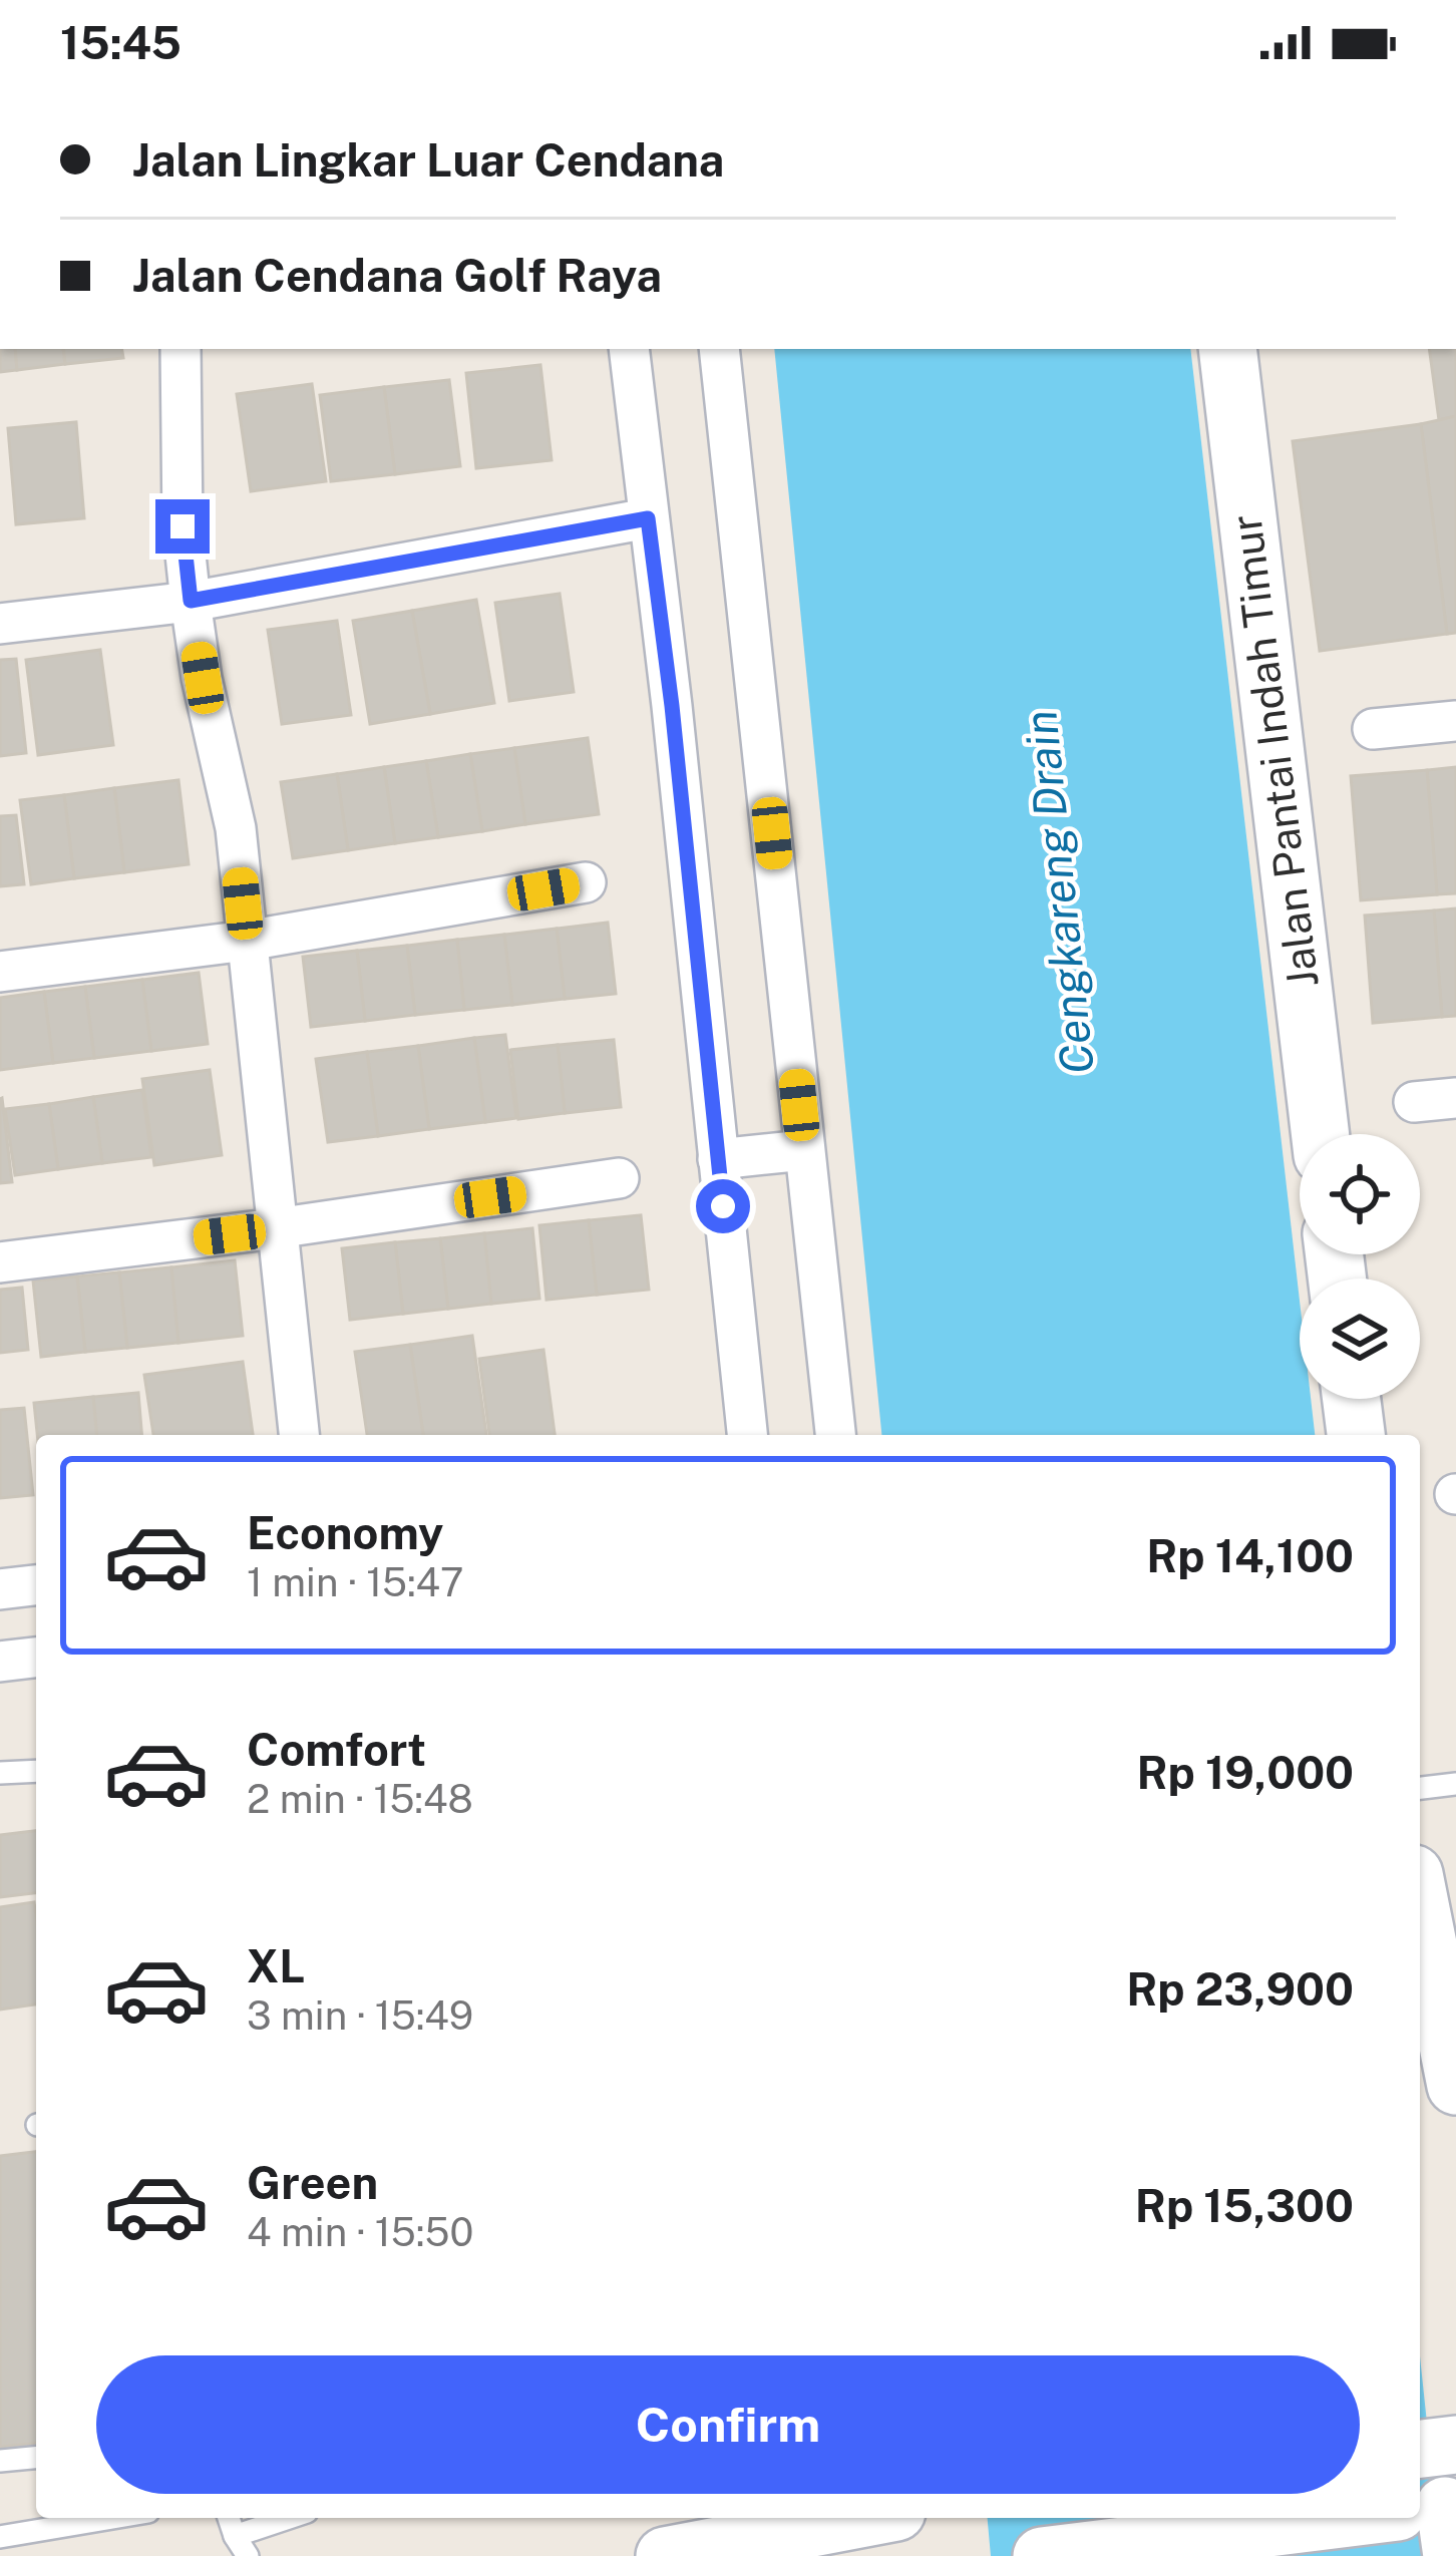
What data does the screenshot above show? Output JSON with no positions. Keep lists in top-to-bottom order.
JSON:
{
  "streets": {
    "street": ["Jalan Pantai Indah Timur"]
  },
  "water": ["Cengkareng Drain"],
  "page": {
    "status": "15:45",
    "banner": ["Jalan Lingkar Luar Cendana", "Jalan Cendana Golf Raya"],
    "list": [
      {
        "name": "Economy",
        "note": "1 min · 15:47",
        "value": "Rp 14,100"
      },
      {
        "name": "Comfort",
        "note": "2 min · 15:48",
        "value": "Rp 19,000"
      },
      {
        "name": "XL",
        "note": "3 min · 15:49",
        "value": "Rp 23,900"
      },
      {
        "name": "Green",
        "note": "4 min · 15:50",
        "value": "Rp 15,300"
      }
    ],
    "buttons": "Confirm"
  }
}
